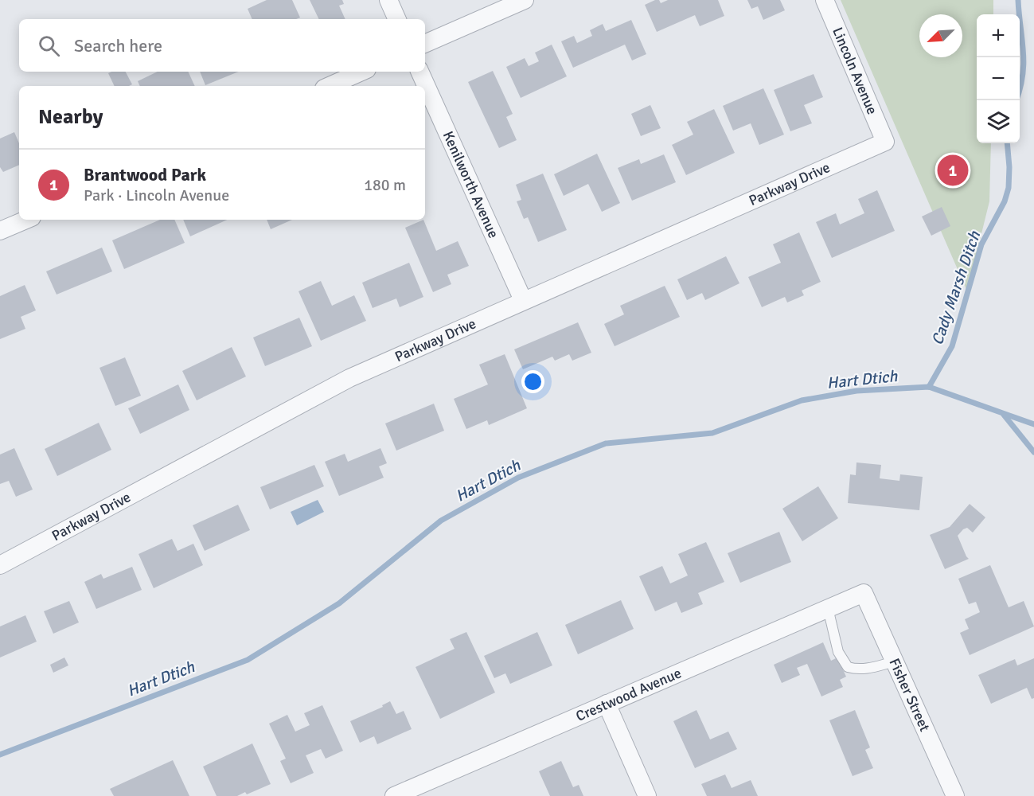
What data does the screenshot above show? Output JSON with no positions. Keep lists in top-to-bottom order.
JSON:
{
  "streets": {
    "street": [
      "Lincoln Avenue",
      "Parkway Drive",
      "Kenilworth Avenue",
      "Crestwood Avenue",
      "Fisher Street"
    ]
  },
  "crossings": [
    ["Lincoln Avenue", "Parkway Drive"],
    ["Parkway Drive", "Kenilworth Avenue"],
    ["Crestwood Avenue", "Fisher Street"]
  ],
  "water": ["Cady Marsh Ditch", "Hart Dtich"],
  "north": "bottom left",
  "page": {
    "map_buttons": ["+", "−"],
    "search": "Search here",
    "heading": "Nearby",
    "list": [
      {
        "mark": "1",
        "name": "Brantwood Park",
        "note": "Park · Lincoln Avenue",
        "value": "180 m"
      }
    ],
    "pins": "1"
  }
}
